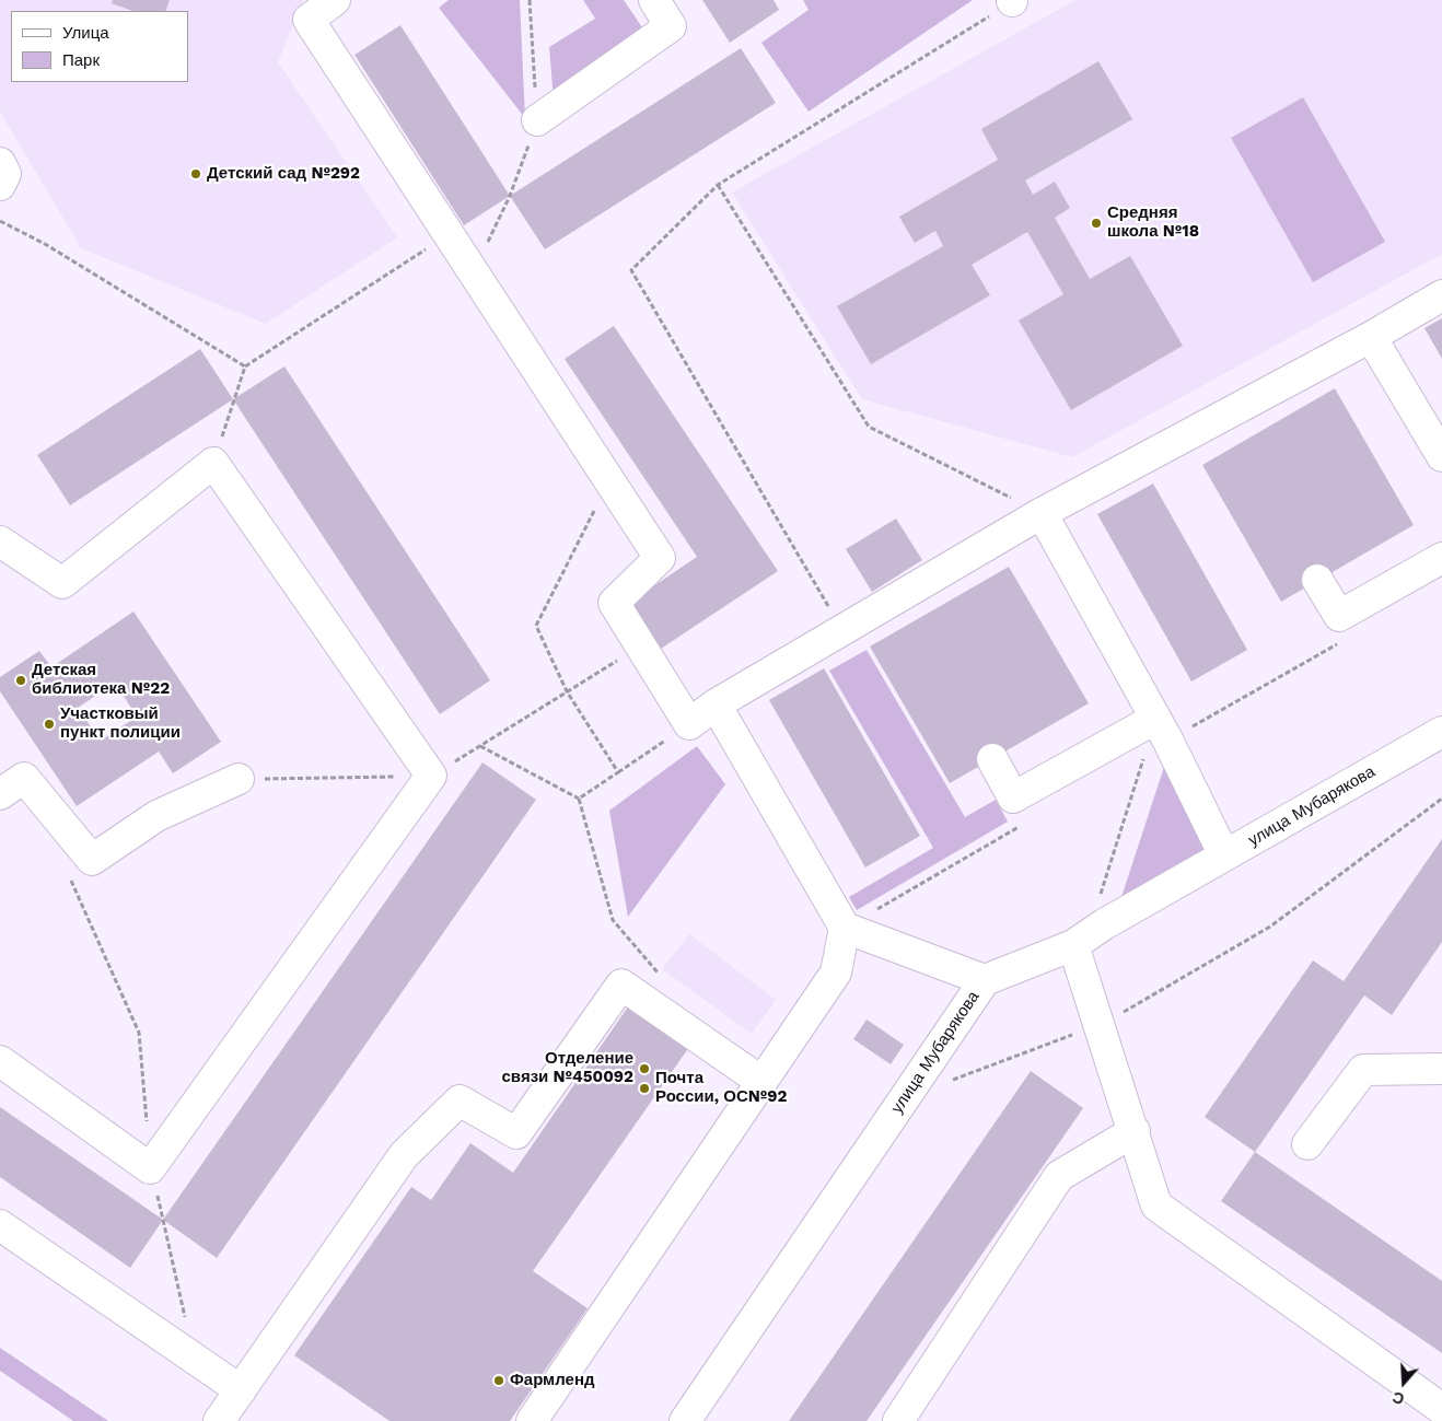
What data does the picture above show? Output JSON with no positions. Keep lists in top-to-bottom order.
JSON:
{
  "streets": {
    "street": ["улица Мубарякова"]
  },
  "places": [
    "Детский сад №292",
    "Средняя школа №18",
    "Детская библиотека №22",
    "Участковый пункт полиции",
    "Отделение связи №450092",
    "Почта России, ОС№92",
    "Фармленд"
  ],
  "legend": ["Улица", "Парк"],
  "north": "bottom"
}
